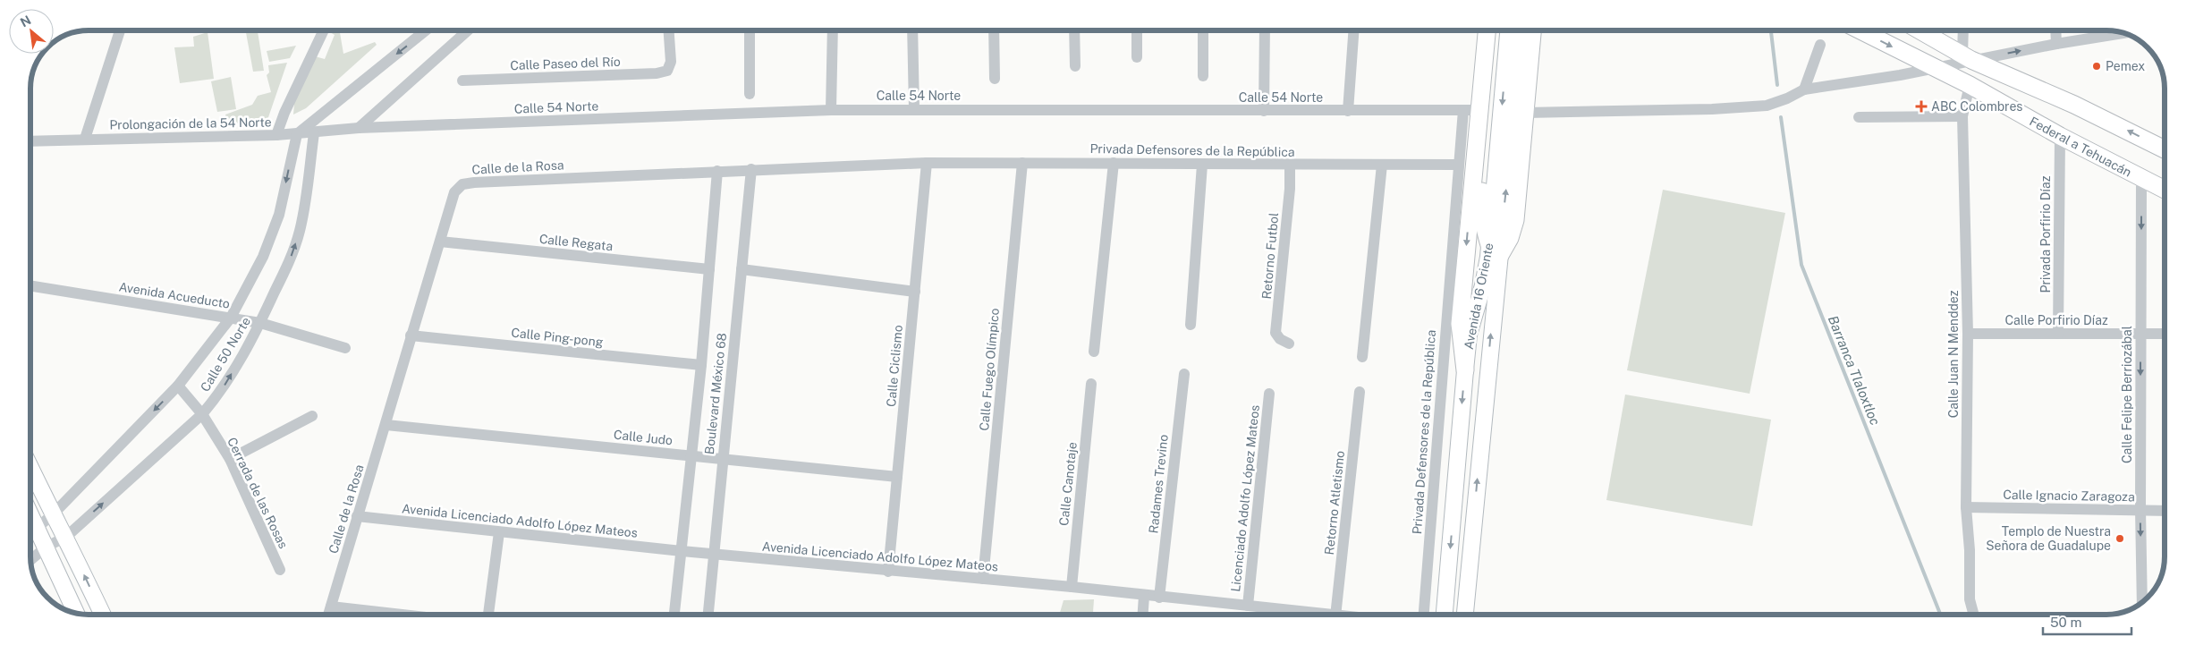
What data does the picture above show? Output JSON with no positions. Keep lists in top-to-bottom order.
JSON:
{
  "streets": {
    "main road": ["Federal a Tehuacán", "Avenida 16 Oriente"],
    "street": [
      "Calle Paseo del Río",
      "Calle 54 Norte",
      "Prolongación de la 54 Norte",
      "Privada Defensores de la República",
      "Calle de la Rosa",
      "Privada Porfirio Díaz",
      "Calle Regata",
      "Retorno Futbol",
      "Avenida Acueducto",
      "Calle Porfirio Díaz",
      "Calle Ping-pong",
      "Calle 50 Norte",
      "Calle Juan N Menddez",
      "Calle Ciclismo",
      "Calle Fuego Olímpico",
      "Boulevard México 68",
      "Calle Felipe Berriozábal",
      "Calle Judo",
      "Calle Canotaje",
      "Radames Trevino",
      "Cerrada de las Rosas",
      "Calle Ignacio Zaragoza",
      "Licenciado Adolfo López Mateos",
      "Retorno Atletismo",
      "Avenida Licenciado Adolfo López Mateos"
    ]
  },
  "crossings": [
    ["Calle 54 Norte", "Prolongación de la 54 Norte"],
    ["Calle 54 Norte", "Privada Defensores de la República"],
    ["Prolongación de la 54 Norte", "Calle 50 Norte"],
    ["Federal a Tehuacán", "Privada Porfirio Díaz"],
    ["Federal a Tehuacán", "Calle Juan N Menddez"],
    ["Federal a Tehuacán", "Calle Felipe Berriozábal"],
    ["Privada Defensores de la República", "Calle de la Rosa"],
    ["Privada Defensores de la República", "Retorno Futbol"],
    ["Privada Defensores de la República", "Calle Ciclismo"],
    ["Privada Defensores de la República", "Calle Fuego Olímpico"],
    ["Calle de la Rosa", "Calle Regata"],
    ["Calle de la Rosa", "Calle Ping-pong"],
    ["Calle de la Rosa", "Calle Ciclismo"],
    ["Calle de la Rosa", "Boulevard México 68"],
    ["Calle de la Rosa", "Calle Judo"],
    ["Calle de la Rosa", "Avenida Licenciado Adolfo López Mateos"],
    ["Privada Porfirio Díaz", "Calle Porfirio Díaz"],
    ["Calle Regata", "Boulevard México 68"],
    ["Avenida Acueducto", "Calle 50 Norte"],
    ["Calle Porfirio Díaz", "Calle Juan N Menddez"],
    ["Calle Porfirio Díaz", "Calle Felipe Berriozábal"],
    ["Calle Ping-pong", "Boulevard México 68"],
    ["Calle 50 Norte", "Cerrada de las Rosas"],
    ["Calle Juan N Menddez", "Calle Ignacio Zaragoza"],
    ["Calle Ciclismo", "Calle Judo"],
    ["Calle Ciclismo", "Avenida Licenciado Adolfo López Mateos"],
    ["Calle Fuego Olímpico", "Avenida Licenciado Adolfo López Mateos"],
    ["Boulevard México 68", "Calle Judo"],
    ["Boulevard México 68", "Avenida Licenciado Adolfo López Mateos"],
    ["Calle Felipe Berriozábal", "Calle Ignacio Zaragoza"],
    ["Calle Canotaje", "Avenida Licenciado Adolfo López Mateos"],
    ["Radames Trevino", "Avenida Licenciado Adolfo López Mateos"],
    ["Licenciado Adolfo López Mateos", "Avenida Licenciado Adolfo López Mateos"]
  ],
  "one_way": ["Calle Felipe Berriozábal"],
  "water": ["Barranca Tlaloxtloc"],
  "places": {
    "other": ["Pemex", "Templo de Nuestra Señora de Guadalupe"],
    "health": ["ABC Colombres"]
  },
  "scale_bar": "50 m",
  "north": "top left"
}
